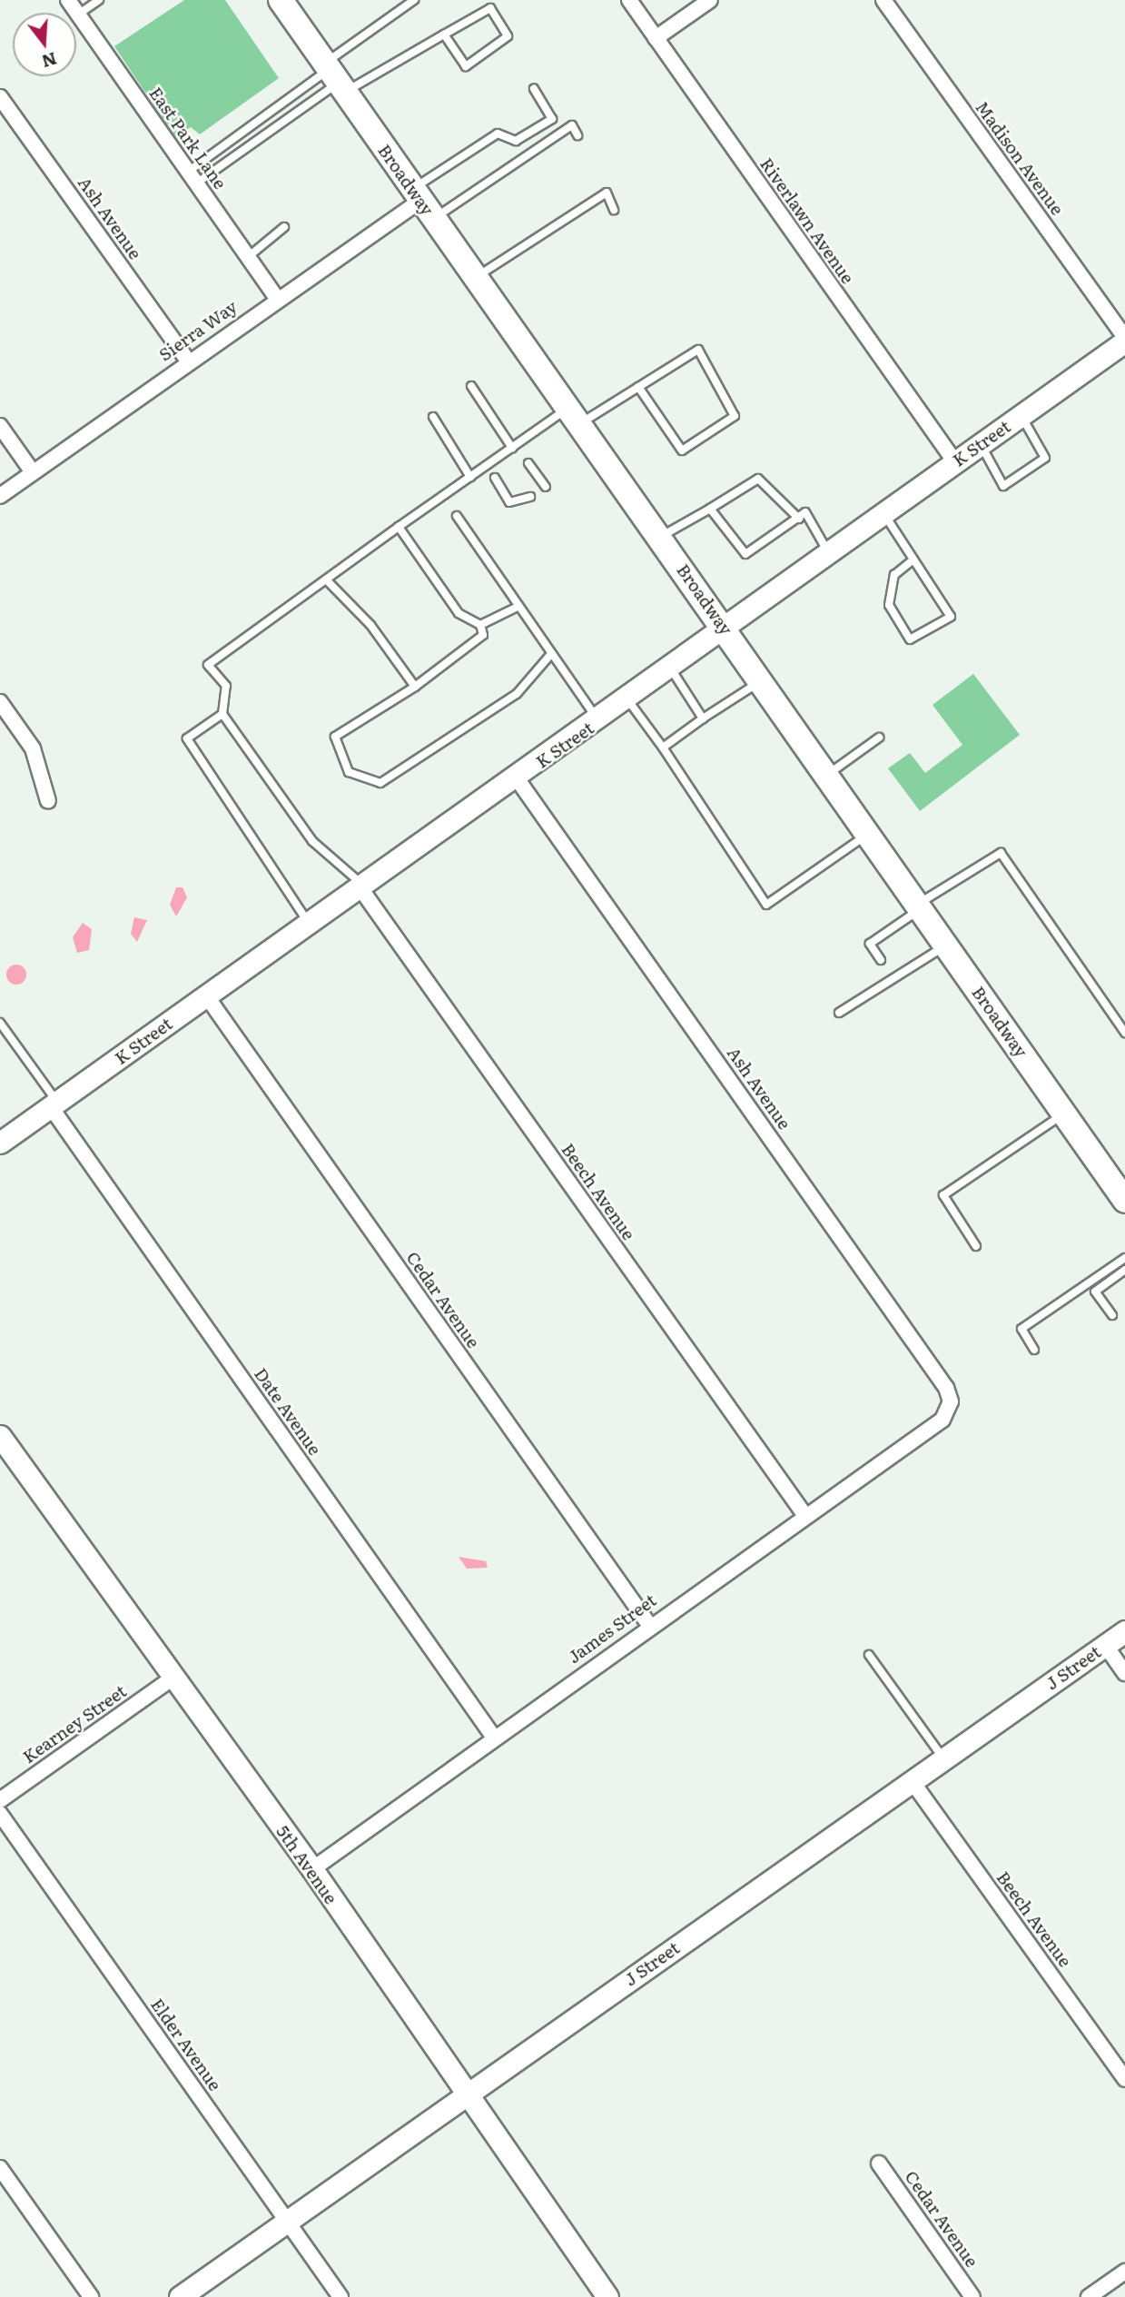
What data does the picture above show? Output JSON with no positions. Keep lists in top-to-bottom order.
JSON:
{
  "streets": {
    "main road": ["Broadway"],
    "street": [
      "East Park Lane",
      "Madison Avenue",
      "Ash Avenue",
      "Riverlawn Avenue",
      "Sierra Way",
      "K Street",
      "Beech Avenue",
      "Cedar Avenue",
      "Date Avenue",
      "James Street",
      "J Street",
      "Kearney Street",
      "5th Avenue",
      "Elder Avenue"
    ]
  },
  "crossings": [
    ["East Park Lane", "Sierra Way"],
    ["Madison Avenue", "K Street"],
    ["Broadway", "Sierra Way"],
    ["Broadway", "K Street"],
    ["Ash Avenue", "Sierra Way"],
    ["Ash Avenue", "K Street"],
    ["Ash Avenue", "James Street"],
    ["Riverlawn Avenue", "K Street"],
    ["K Street", "Beech Avenue"],
    ["K Street", "Cedar Avenue"],
    ["K Street", "Date Avenue"],
    ["Beech Avenue", "James Street"],
    ["Beech Avenue", "J Street"],
    ["Cedar Avenue", "James Street"],
    ["Date Avenue", "James Street"],
    ["James Street", "5th Avenue"],
    ["J Street", "5th Avenue"],
    ["J Street", "Elder Avenue"],
    ["Kearney Street", "5th Avenue"]
  ],
  "north": "bottom"
}
